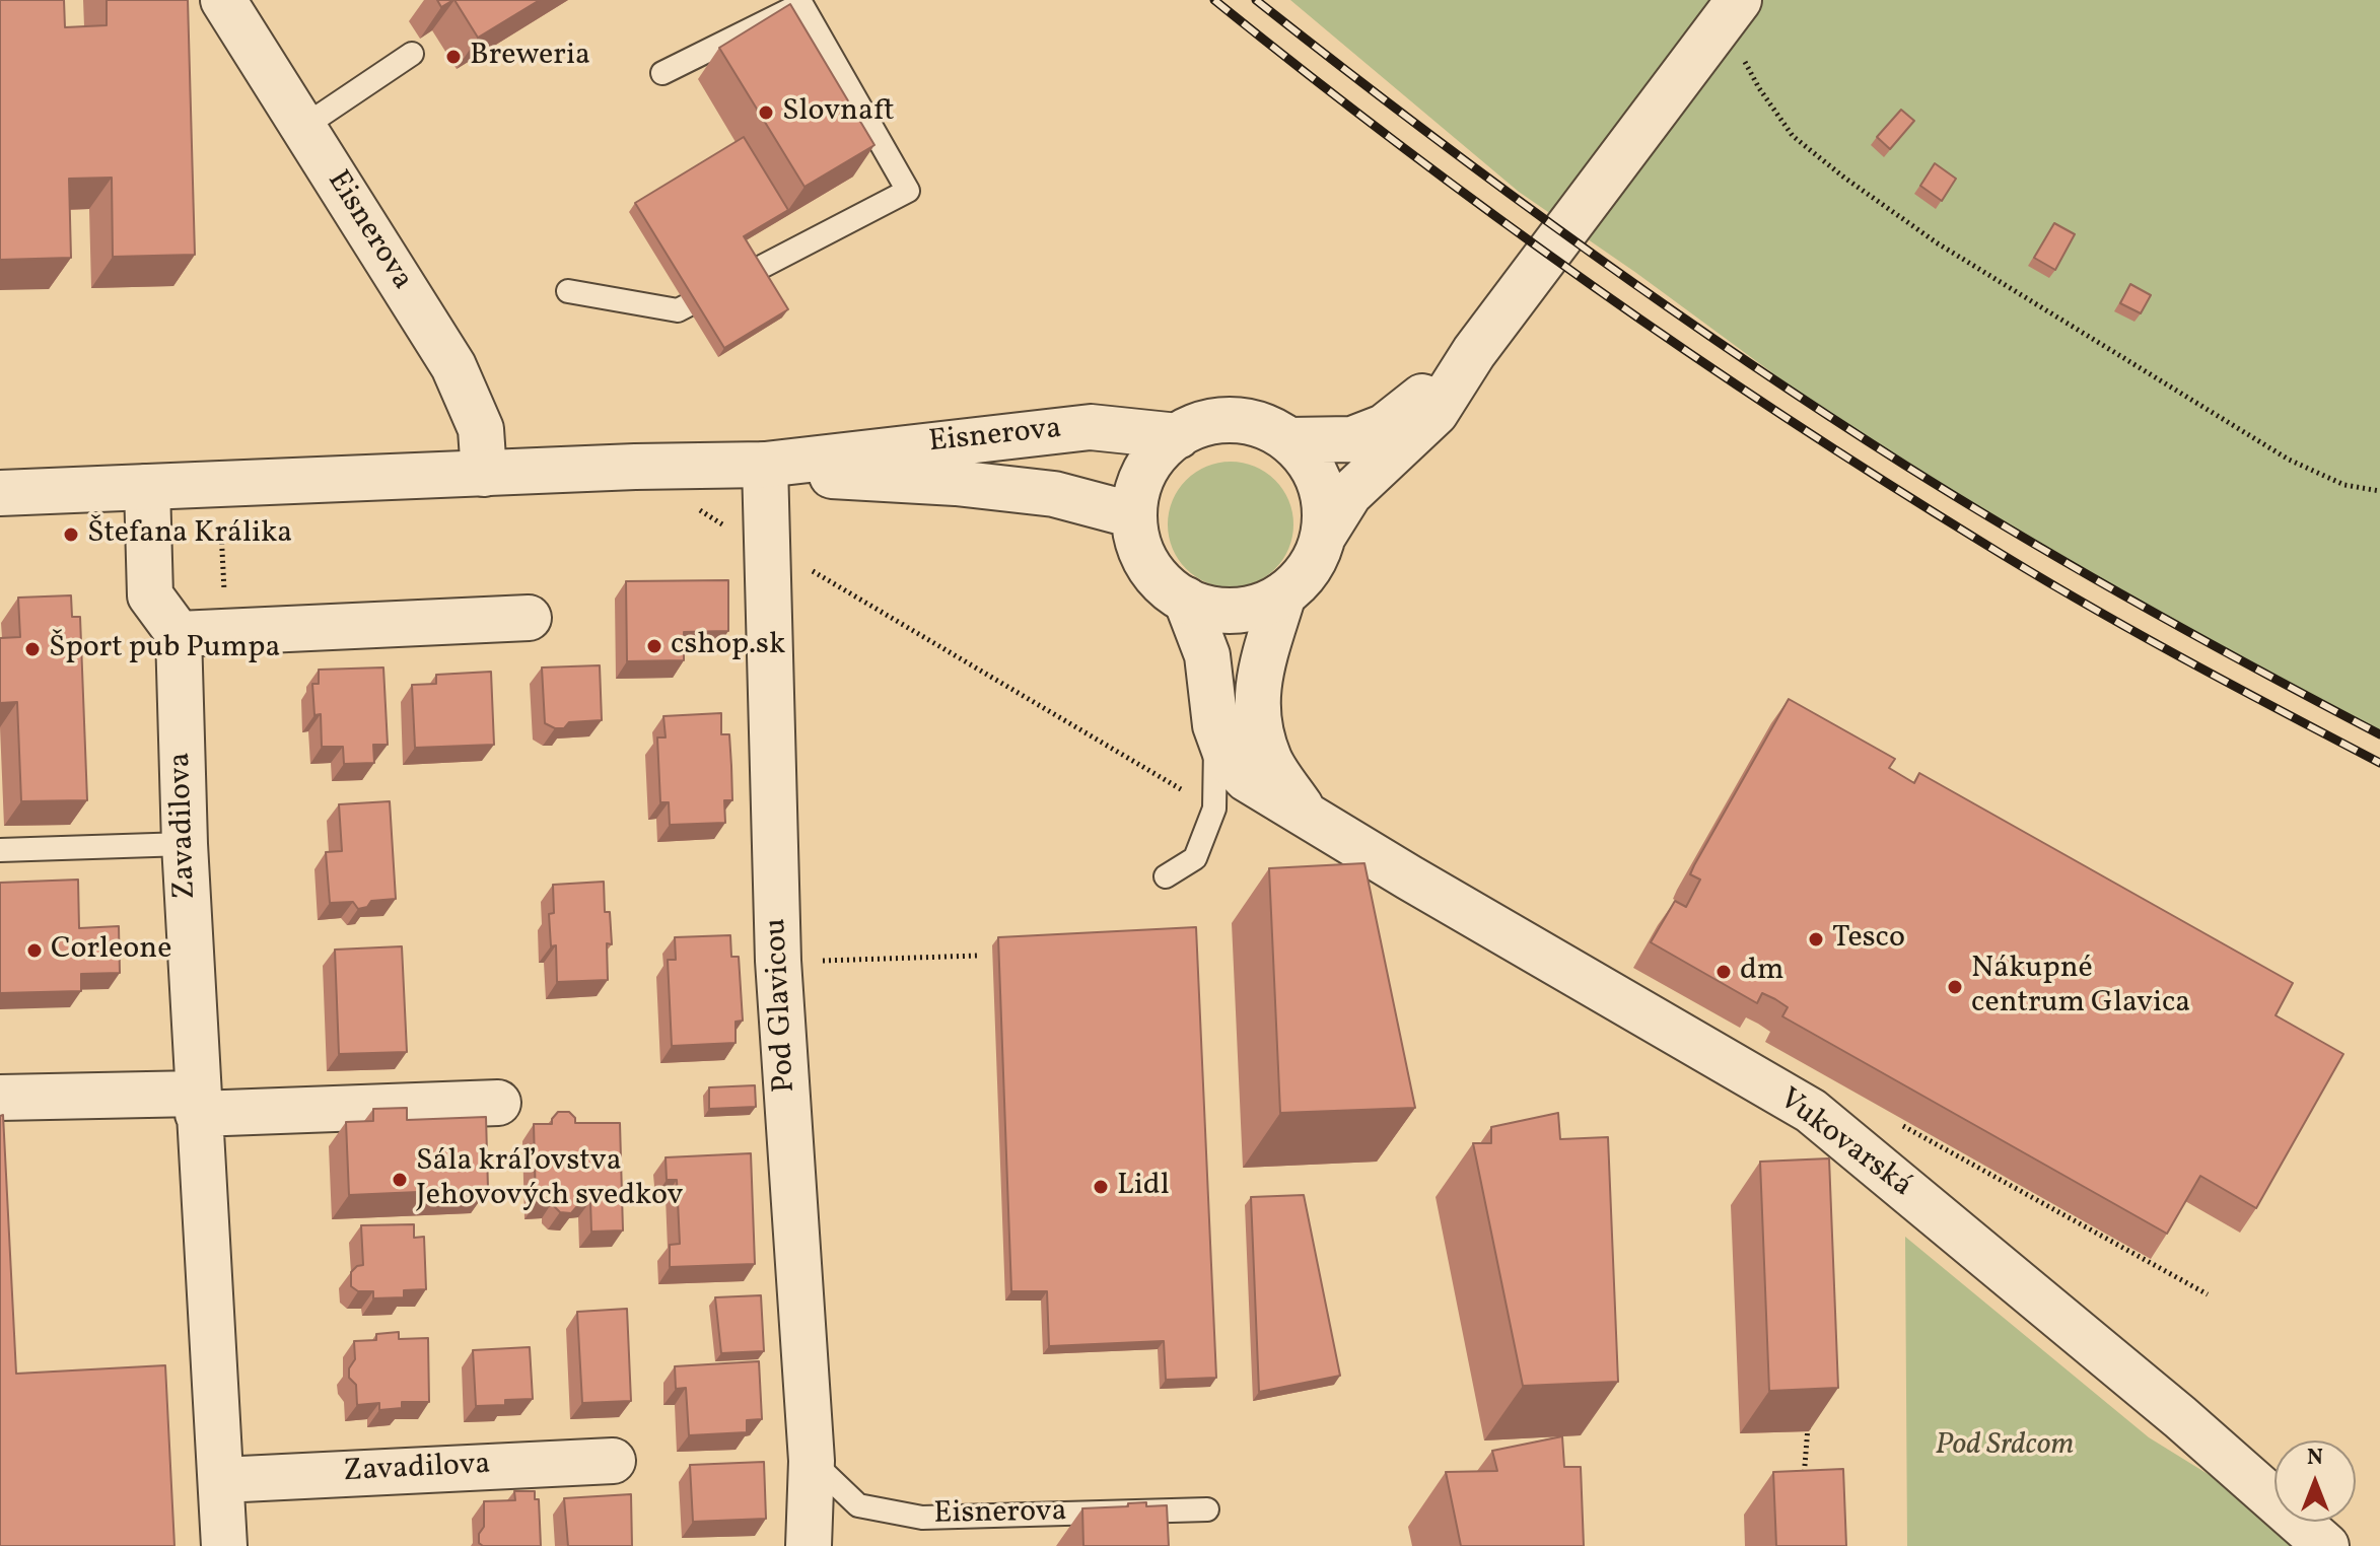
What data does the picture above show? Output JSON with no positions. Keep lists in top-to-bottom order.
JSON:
{
  "streets": {
    "street": [
      "Eisnerova",
      "Zavadilova",
      "Pod Glavicou",
      "Vukovarská"
    ]
  },
  "crossings": [
    ["Eisnerova", "Pod Glavicou"],
    ["Eisnerova", "Vukovarská"]
  ],
  "parks": ["Pod Srdcom"],
  "places": [
    "Breweria",
    "Slovnaft",
    "Štefana Králika",
    "cshop.sk",
    "Šport pub Pumpa",
    "Tesco",
    "Corleone",
    "dm",
    "Nákupné centrum Glavica",
    "Sála kráľovstva Jehovových svedkov",
    "Lidl"
  ],
  "north": "top"
}
